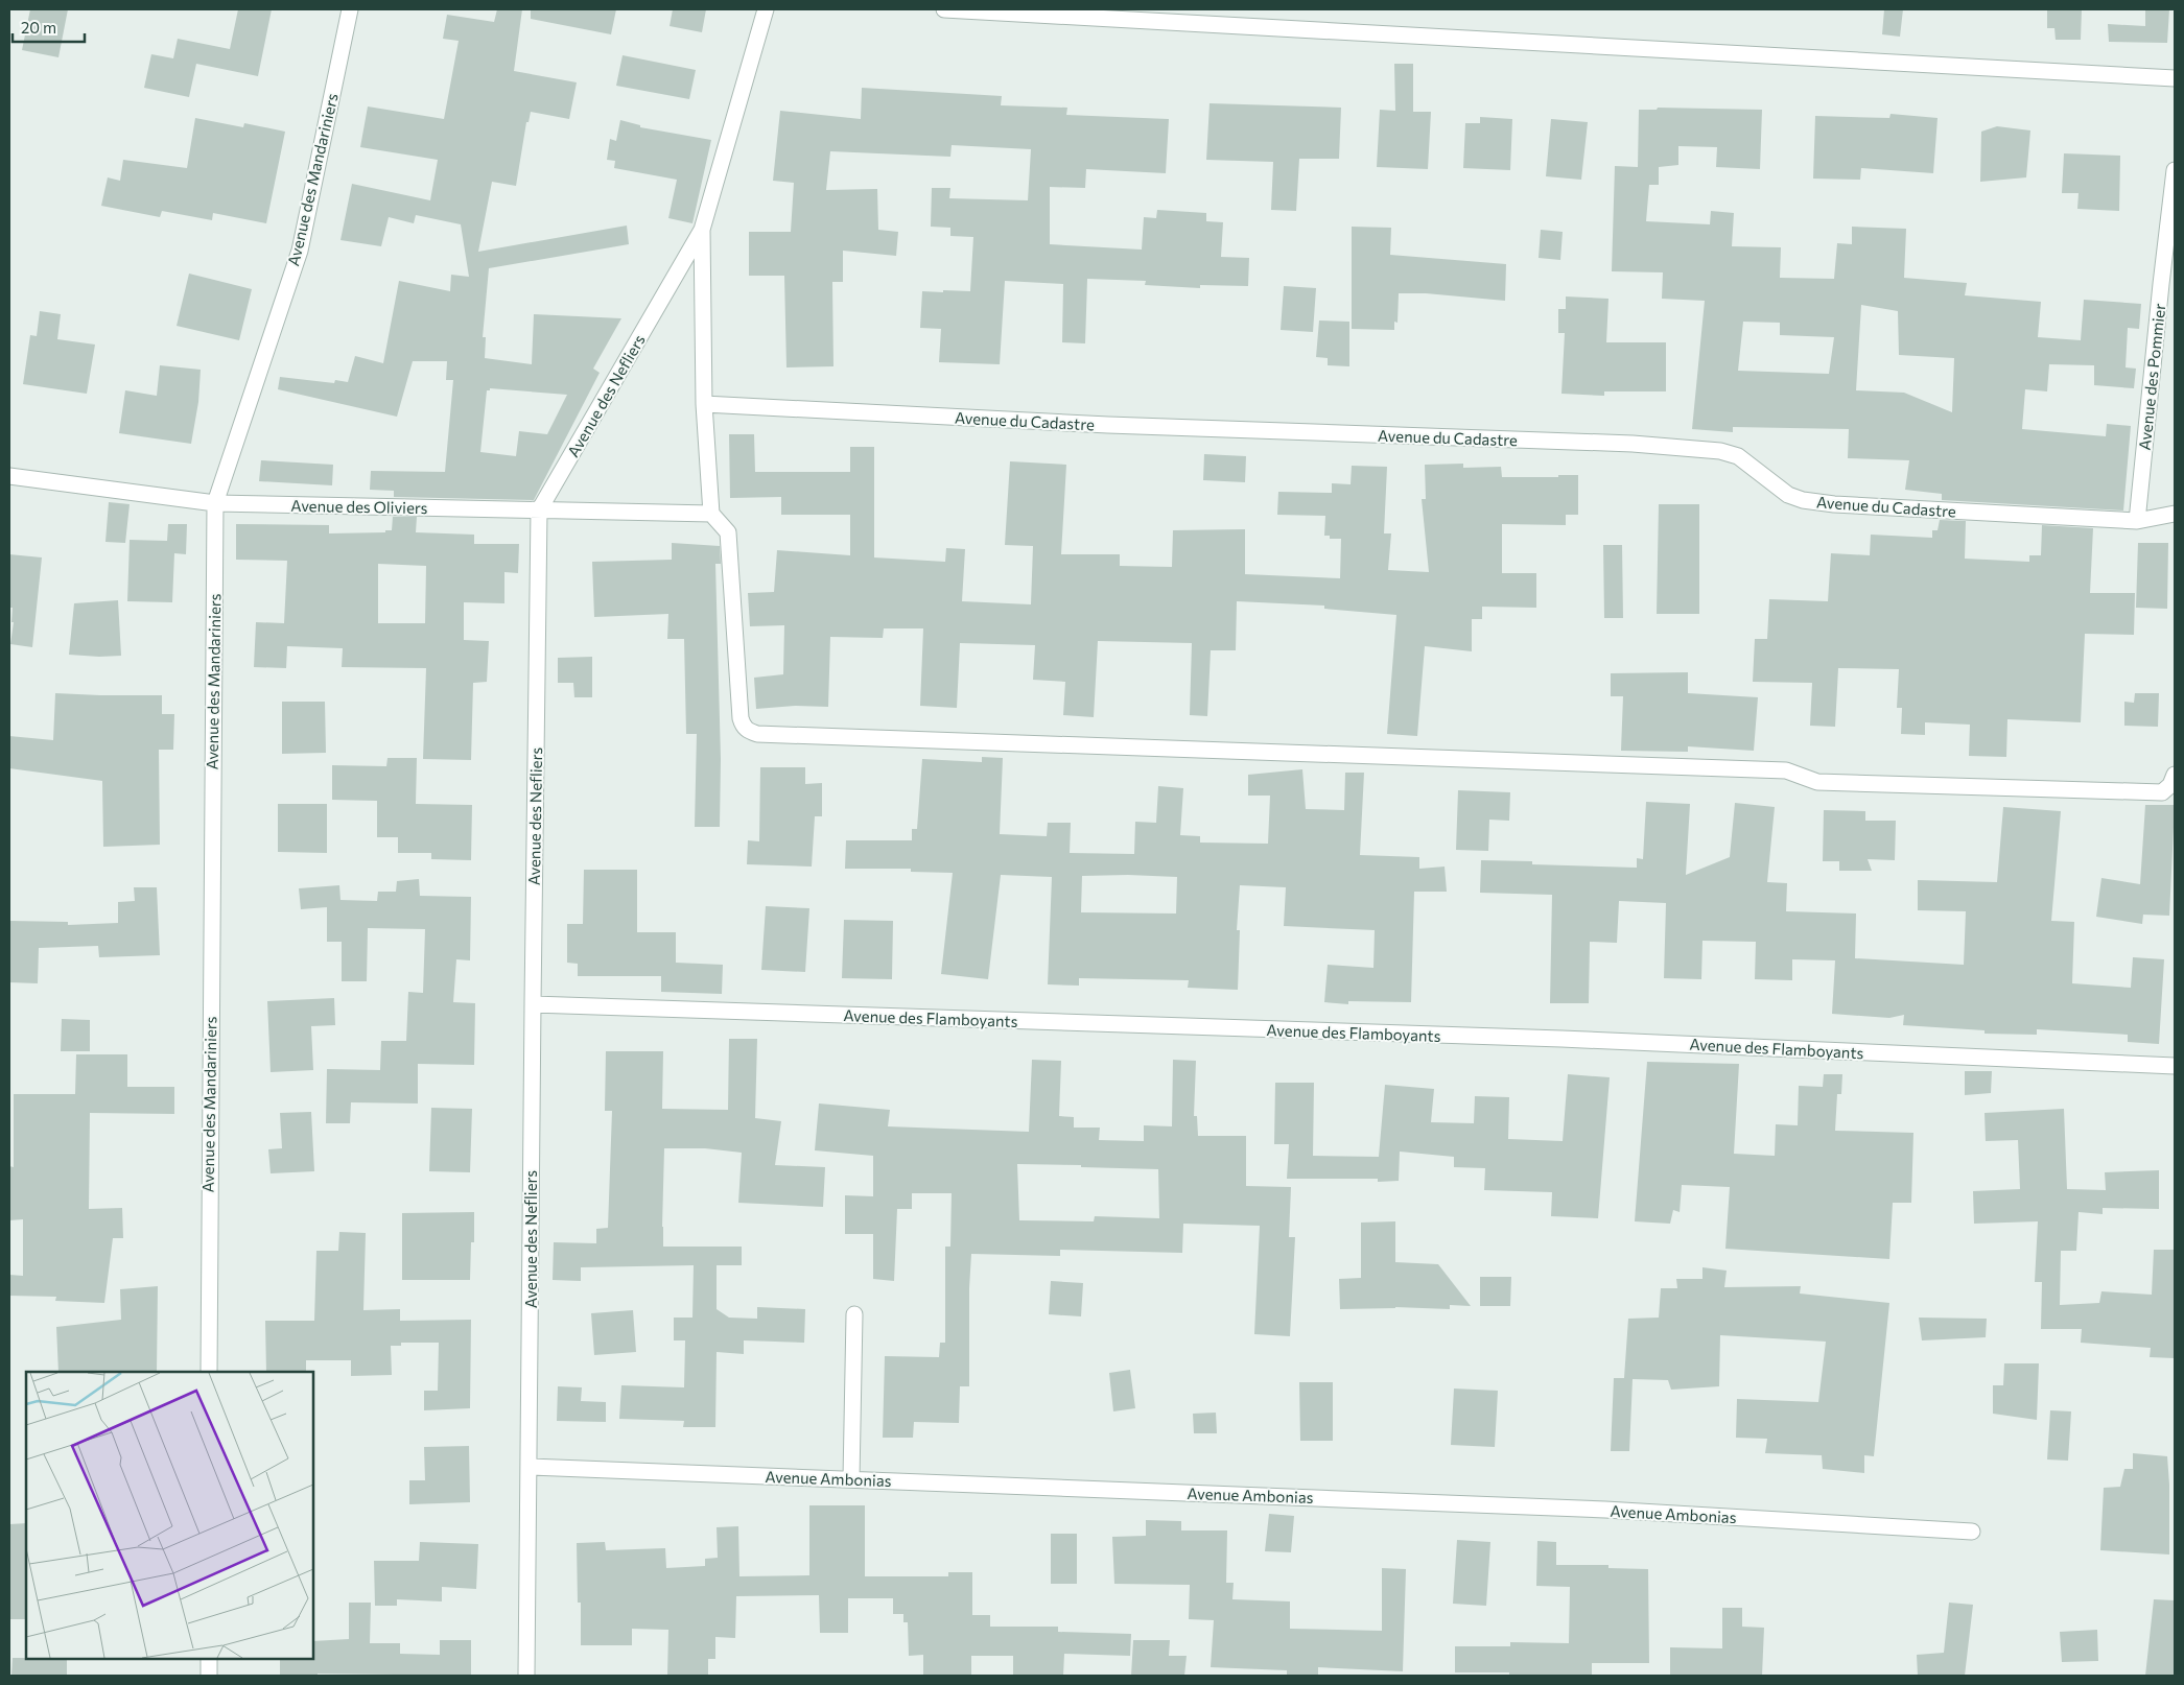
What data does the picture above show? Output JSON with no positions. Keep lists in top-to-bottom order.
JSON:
{
  "streets": {
    "street": [
      "Avenue des Mandariniers",
      "Avenue des Pommier",
      "Avenue des Nefliers",
      "Avenue du Cadastre",
      "Avenue des Oliviers",
      "Avenue des Flamboyants",
      "Avenue Ambonias"
    ]
  },
  "crossings": [
    ["Avenue des Mandariniers", "Avenue des Oliviers"],
    ["Avenue des Pommier", "Avenue du Cadastre"],
    ["Avenue des Nefliers", "Avenue des Oliviers"],
    ["Avenue des Nefliers", "Avenue des Flamboyants"],
    ["Avenue des Nefliers", "Avenue Ambonias"]
  ],
  "scale_bar": "20 m"
}
